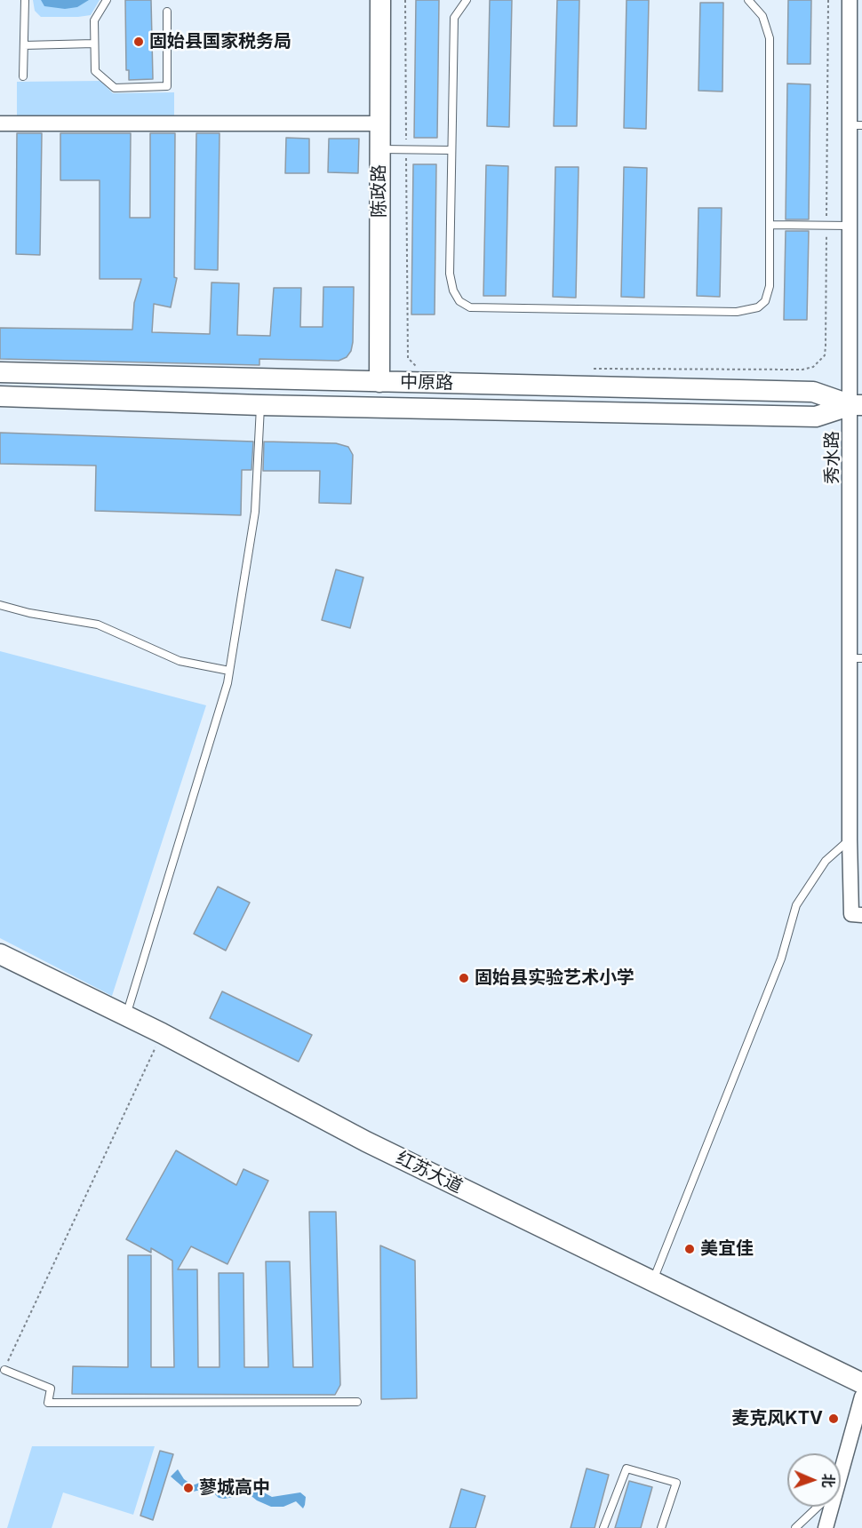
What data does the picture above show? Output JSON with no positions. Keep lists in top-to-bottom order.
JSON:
{
  "streets": {
    "main road": ["陈政路", "中原路", "红苏大道"],
    "street": ["秀水路"]
  },
  "crossings": [
    ["陈政路", "中原路"],
    ["中原路", "秀水路"]
  ],
  "places": [
    "固始县国家税务局",
    "固始县实验艺术小学",
    "美宜佳",
    "麦克风KTV",
    "蓼城高中"
  ],
  "north": "right"
}
